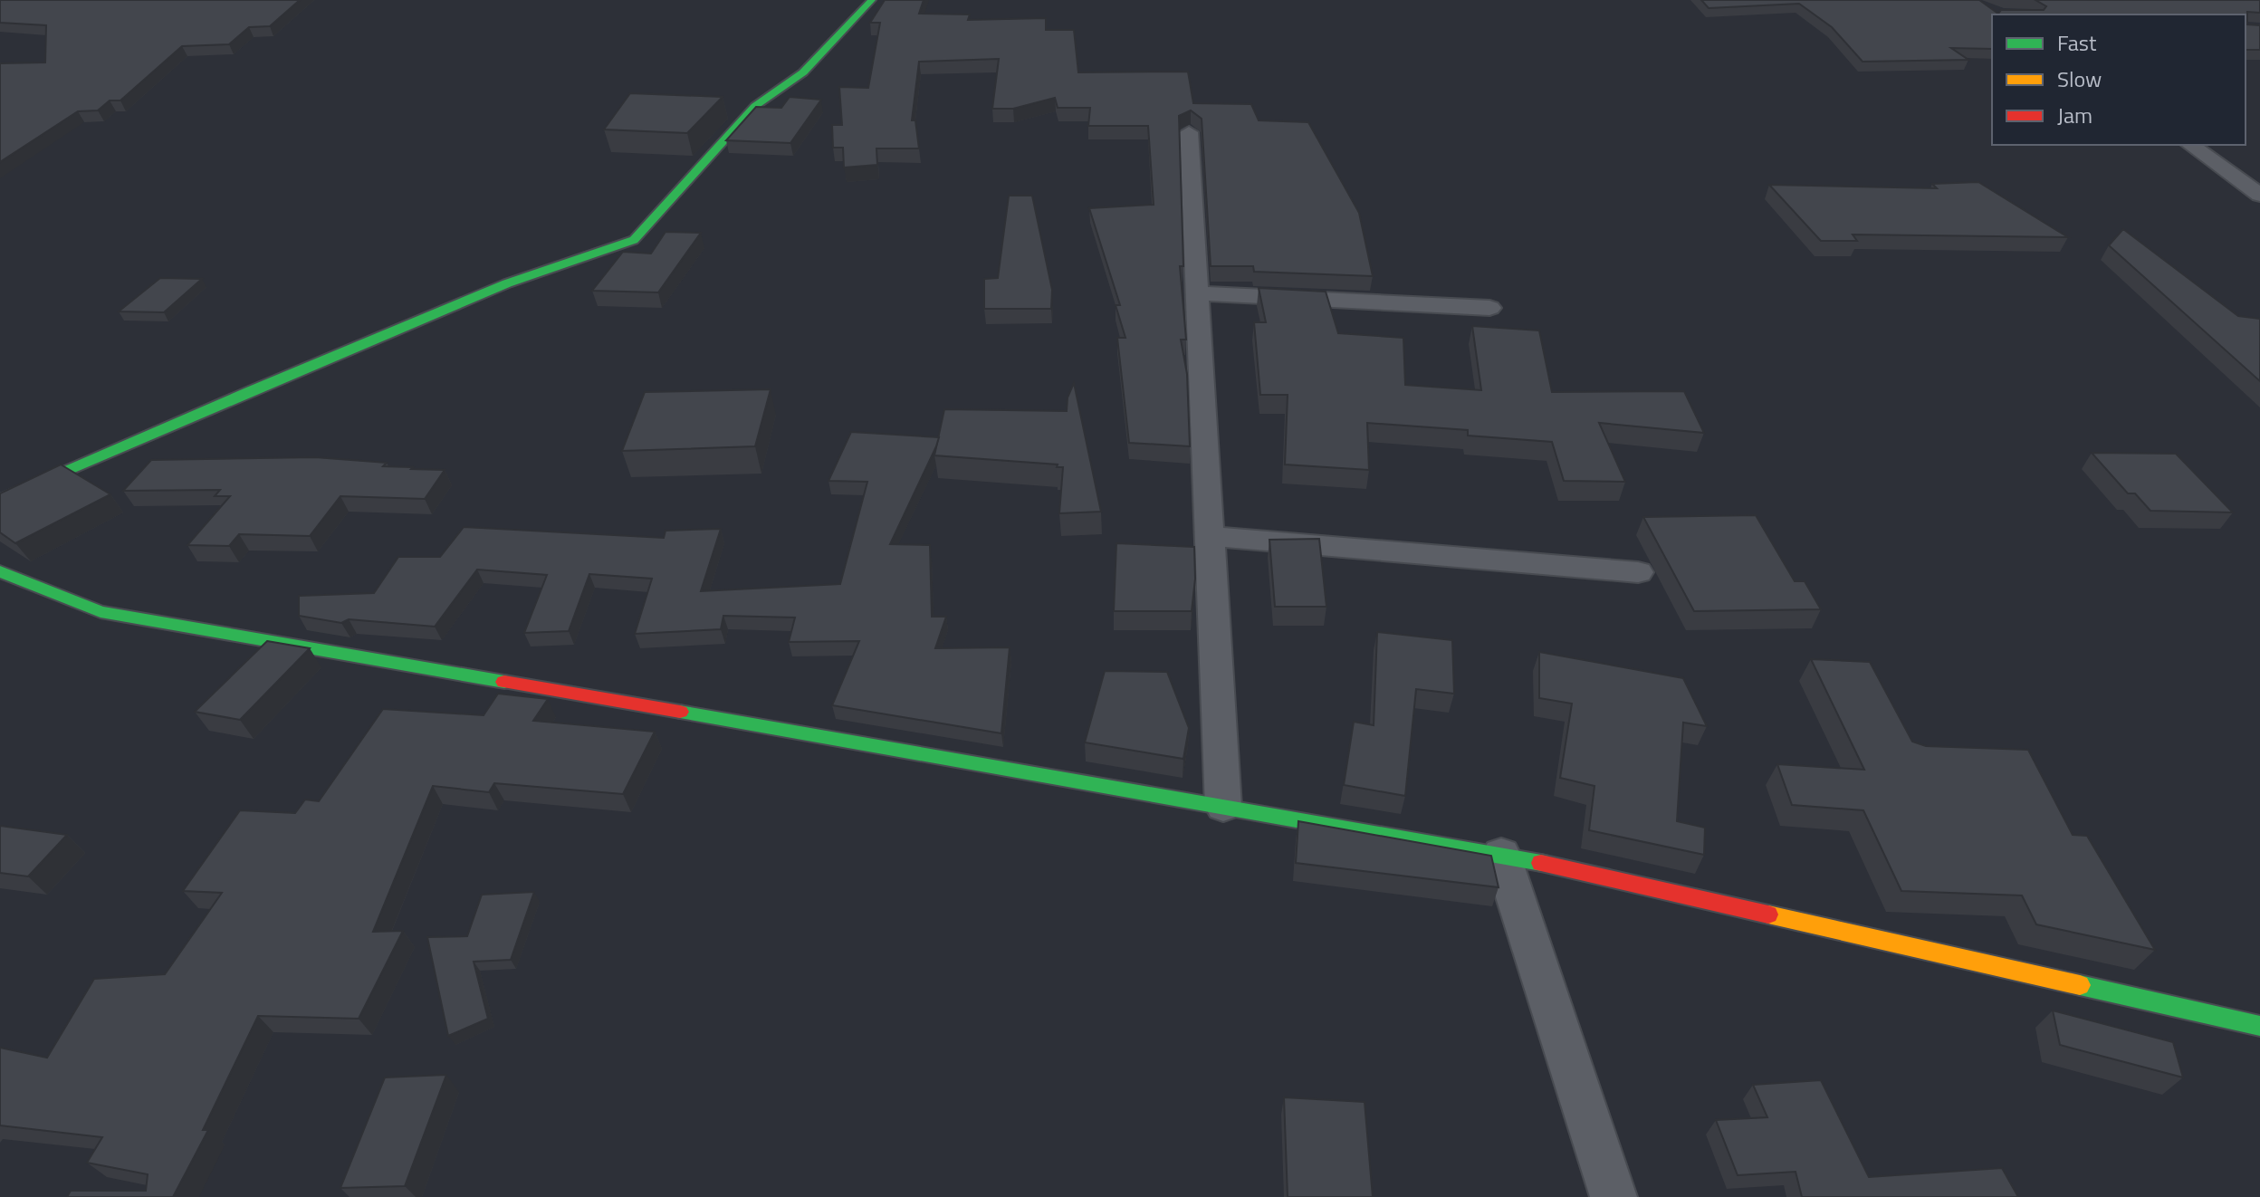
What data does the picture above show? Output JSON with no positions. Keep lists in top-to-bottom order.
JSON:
{
  "legend": ["Fast", "Slow", "Jam"]
}
